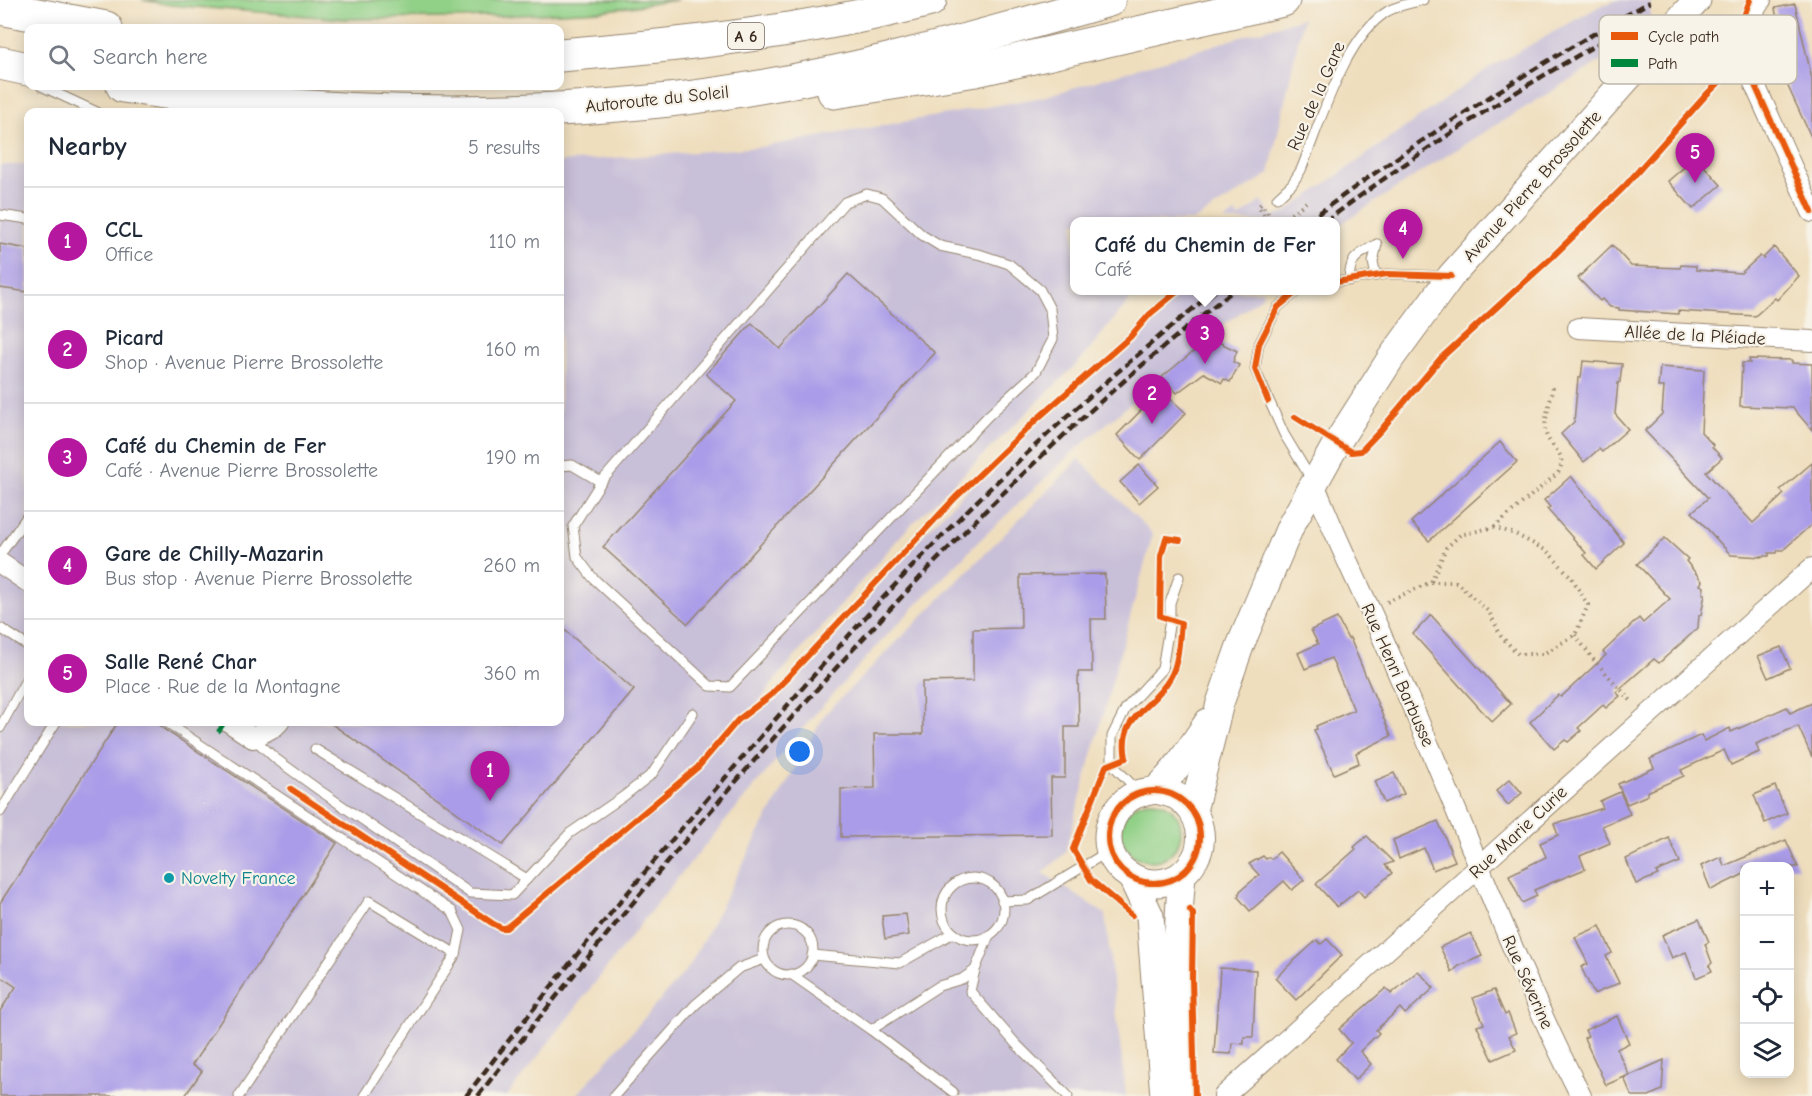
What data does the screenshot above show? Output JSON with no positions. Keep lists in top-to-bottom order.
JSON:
{
  "streets": {
    "highway": ["A 6", "Autoroute du Soleil"],
    "main road": ["Avenue Pierre Brossolette"],
    "street": [
      "Allée de la Pléiade",
      "Rue Henri Barbusse",
      "Rue Marie Curie",
      "Rue Séverine"
    ],
    "lane": ["Rue de la Gare"]
  },
  "crossings": [
    ["Avenue Pierre Brossolette", "Rue Henri Barbusse"],
    ["Rue Henri Barbusse", "Rue Marie Curie"],
    ["Rue Henri Barbusse", "Rue Séverine"],
    ["Rue Marie Curie", "Rue Séverine"]
  ],
  "places": ["Novelty France"],
  "legend": ["Cycle path", "Path"],
  "page": {
    "search": "Search here",
    "heading": ["Nearby", "5 results"],
    "pins": [
      "5",
      "4",
      "3",
      "2",
      "1"
    ],
    "list": [
      {
        "mark": "1",
        "name": "CCL",
        "note": "Office",
        "value": "110 m"
      },
      {
        "mark": "2",
        "name": "Picard",
        "note": "Shop · Avenue Pierre Brossolette",
        "value": "160 m"
      },
      {
        "mark": "3",
        "name": "Café du Chemin de Fer",
        "note": "Café · Avenue Pierre Brossolette",
        "value": "190 m"
      },
      {
        "mark": "4",
        "name": "Gare de Chilly-Mazarin",
        "note": "Bus stop · Avenue Pierre Brossolette",
        "value": "260 m"
      },
      {
        "mark": "5",
        "name": "Salle René Char",
        "note": "Place · Rue de la Montagne",
        "value": "360 m"
      }
    ],
    "popup": ["Café du Chemin de Fer", "Café"],
    "map_buttons": ["+", "−"]
  }
}
